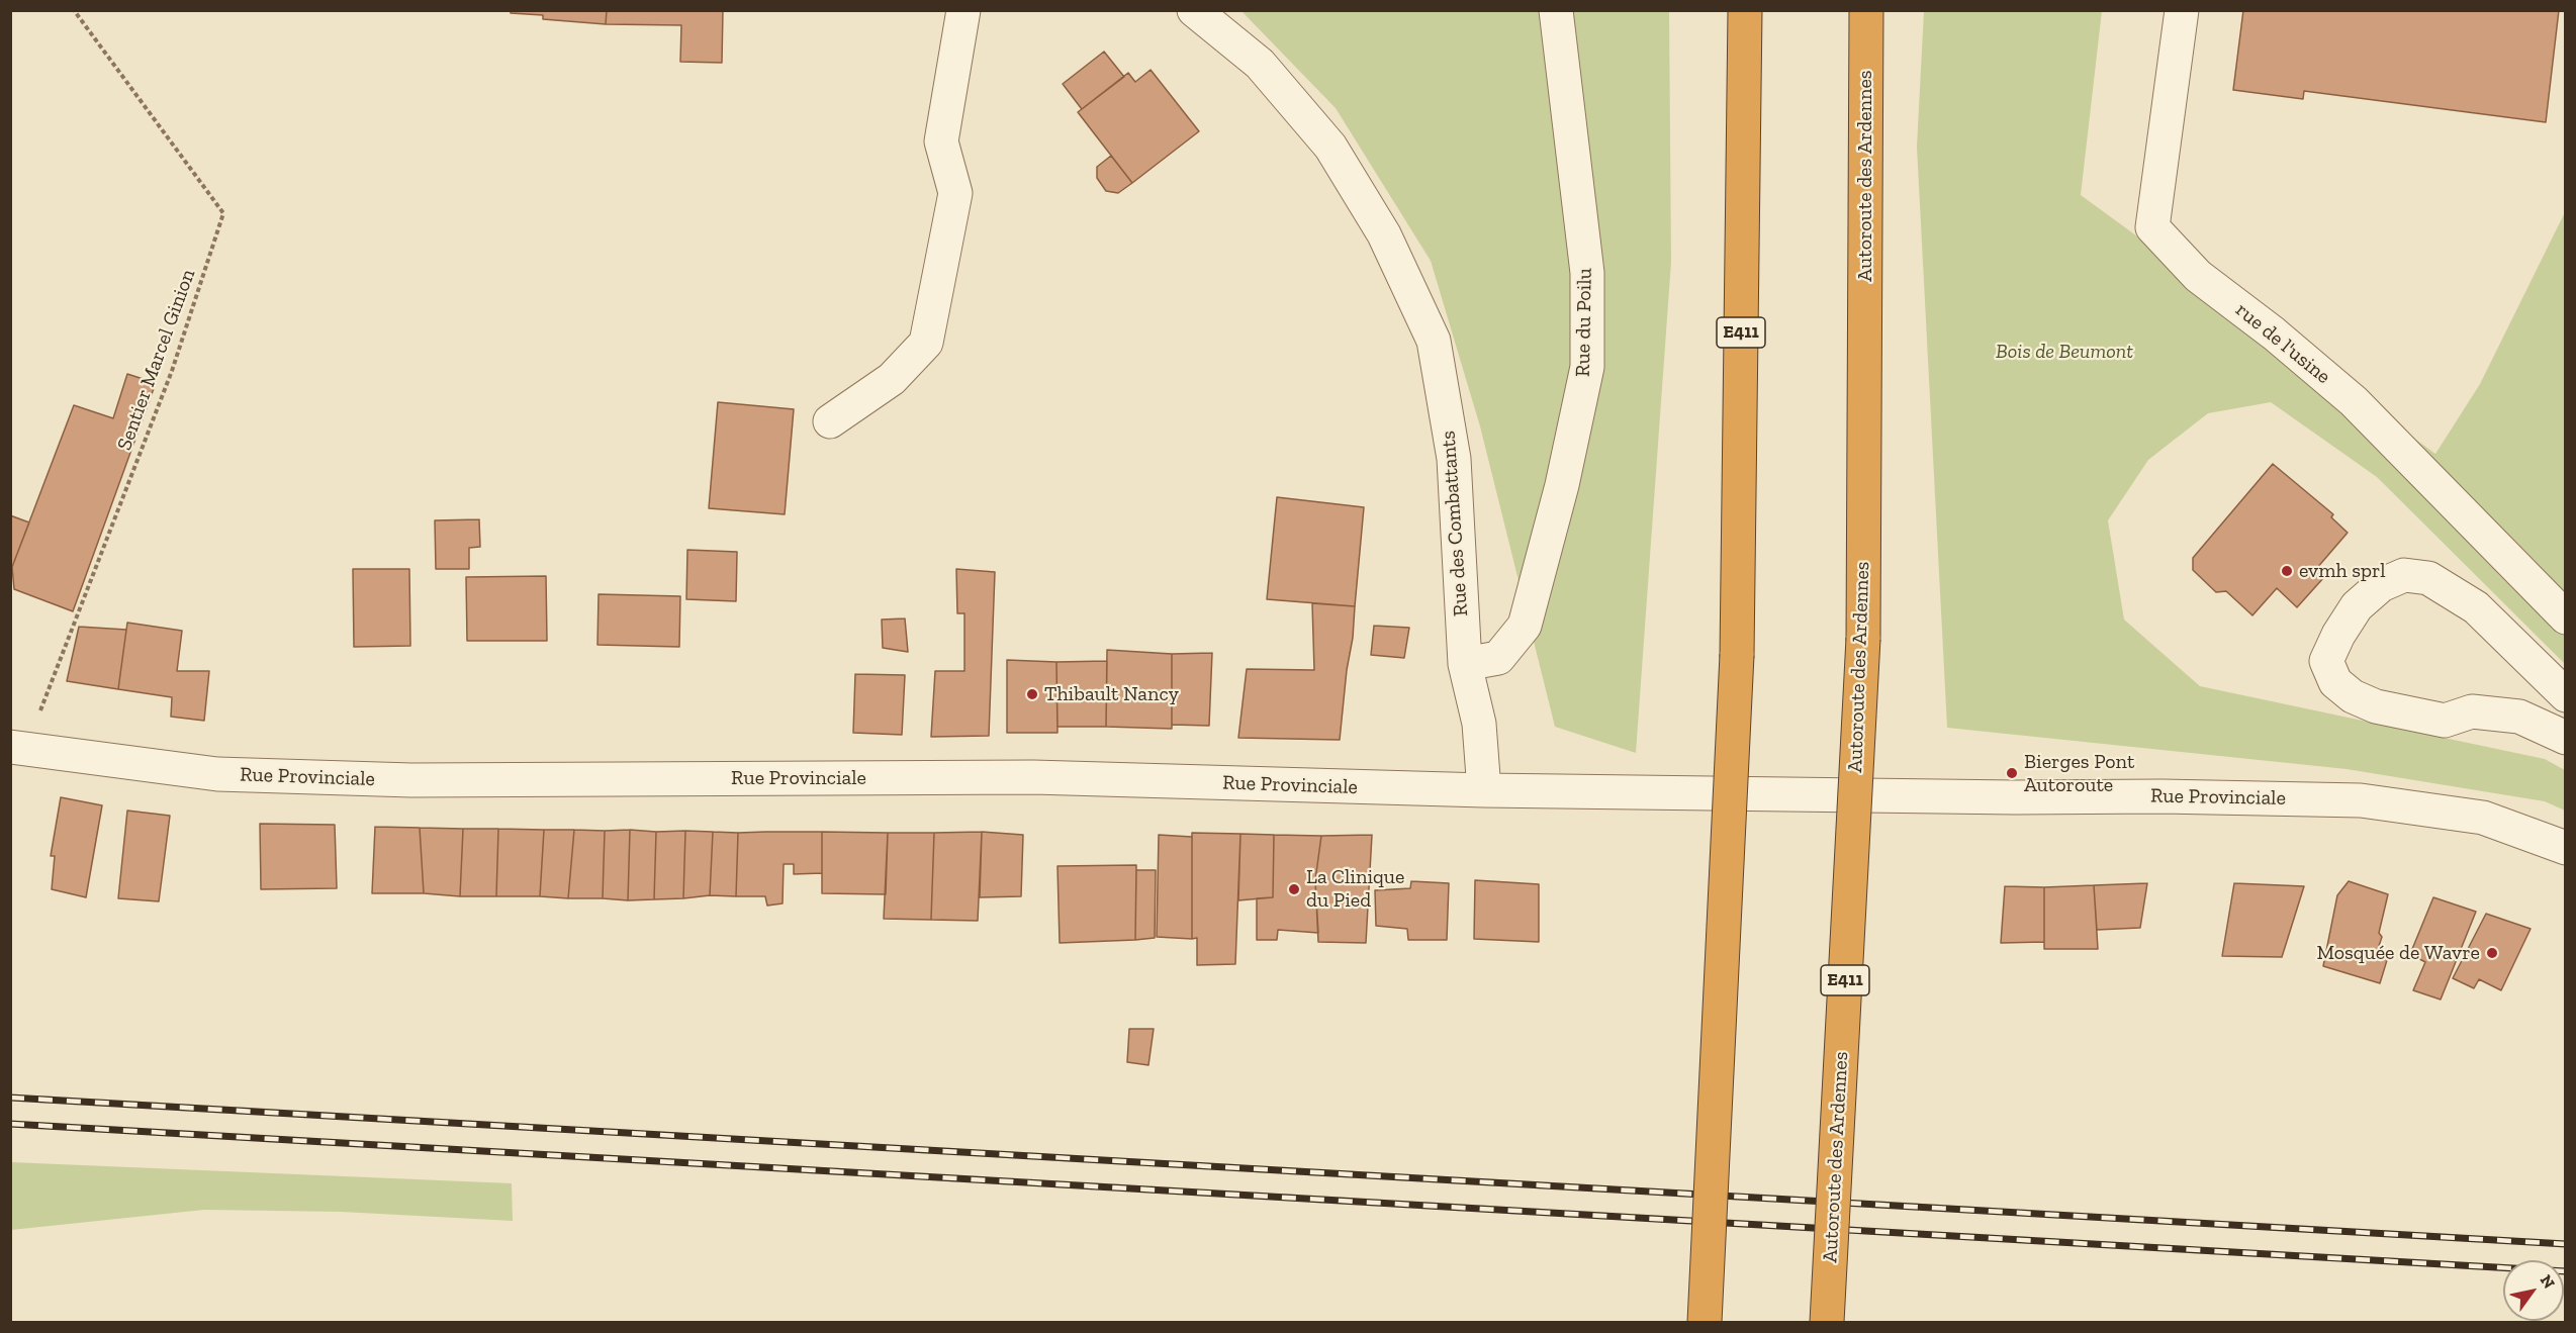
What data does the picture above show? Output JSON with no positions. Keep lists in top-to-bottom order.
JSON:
{
  "streets": {
    "highway": ["Autoroute des Ardennes", "E411"],
    "street": [
      "Rue du Poilu",
      "rue de l'usine",
      "Rue des Combattants",
      "Rue Provinciale"
    ],
    "path": ["Sentier Marcel Ginion"]
  },
  "crossings": [
    ["Rue du Poilu", "Rue des Combattants"],
    ["Sentier Marcel Ginion", "Rue Provinciale"],
    ["Rue des Combattants", "Rue Provinciale"]
  ],
  "parks": ["Bois de Beumont"],
  "places": [
    "evmh sprl",
    "Thibault Nancy",
    "Bierges Pont Autoroute",
    "La Clinique du Pied",
    "Mosquée de Wavre"
  ],
  "north": "top right"
}
